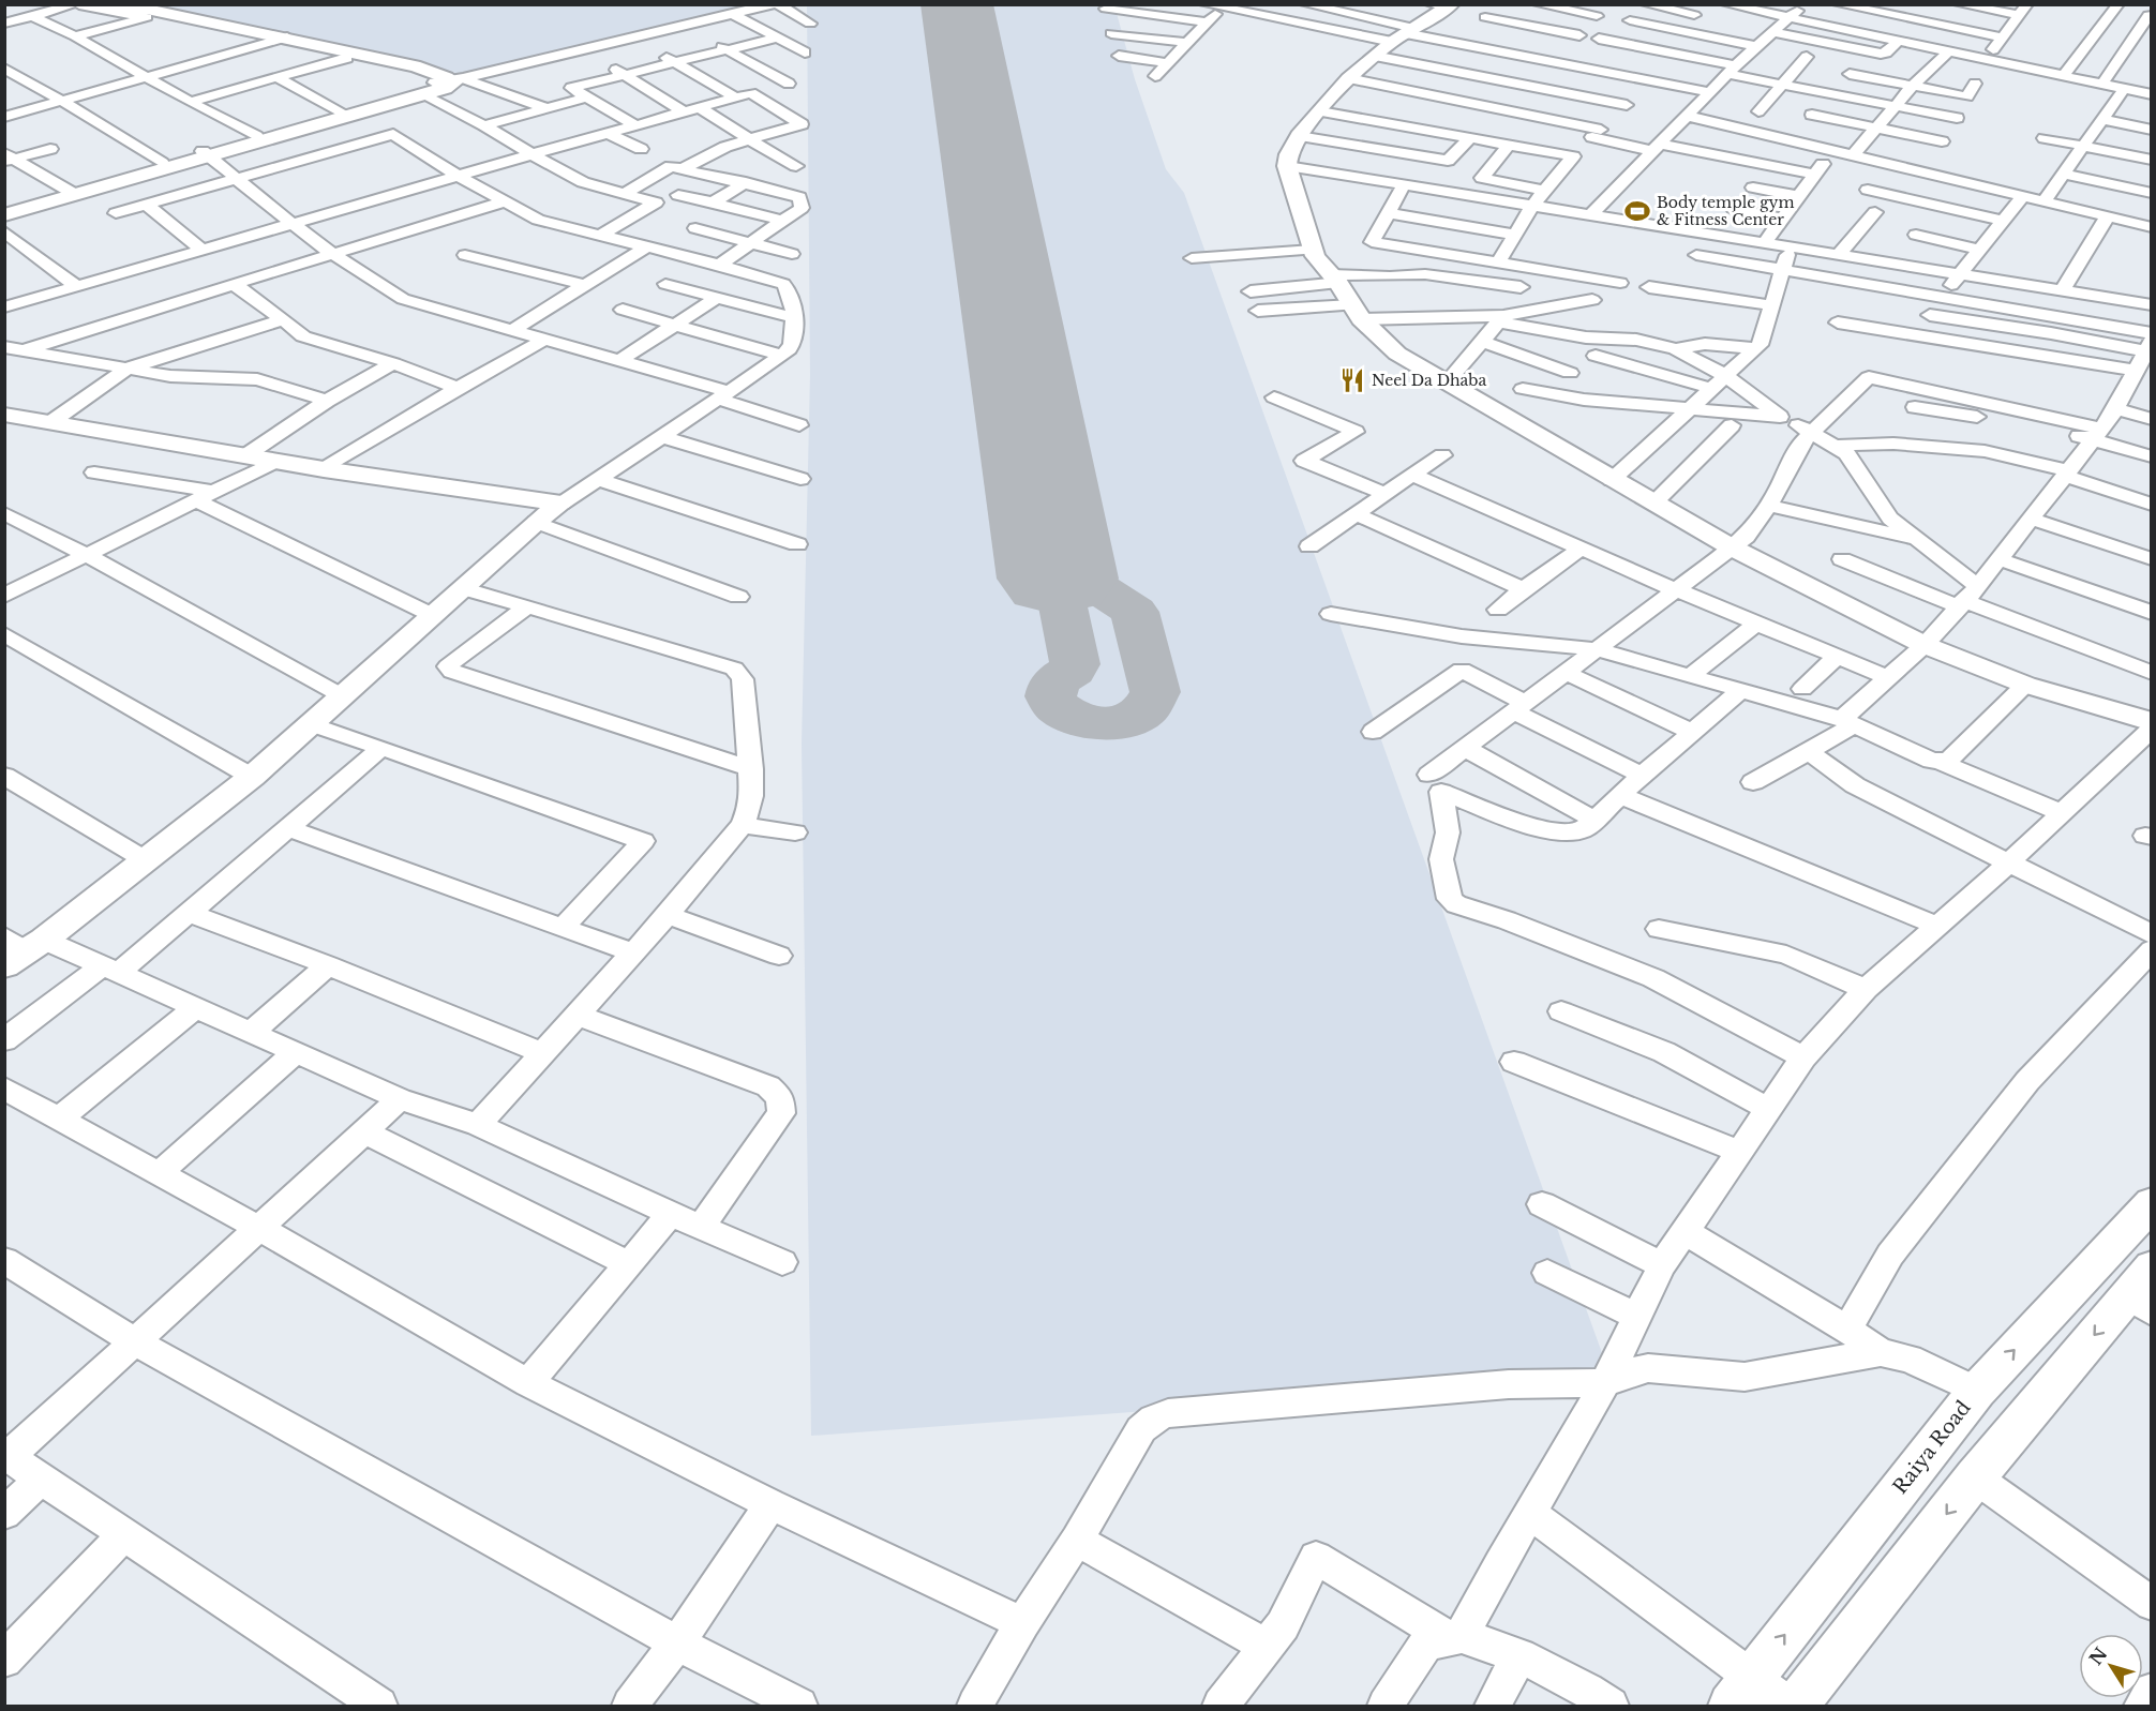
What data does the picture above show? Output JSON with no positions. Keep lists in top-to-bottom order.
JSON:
{
  "streets": {
    "street": ["Raiya Road"]
  },
  "places": {
    "sports": ["Body temple gym & Fitness Center"],
    "restaurant": ["Neel Da Dhaba"]
  },
  "north": "top left"
}
